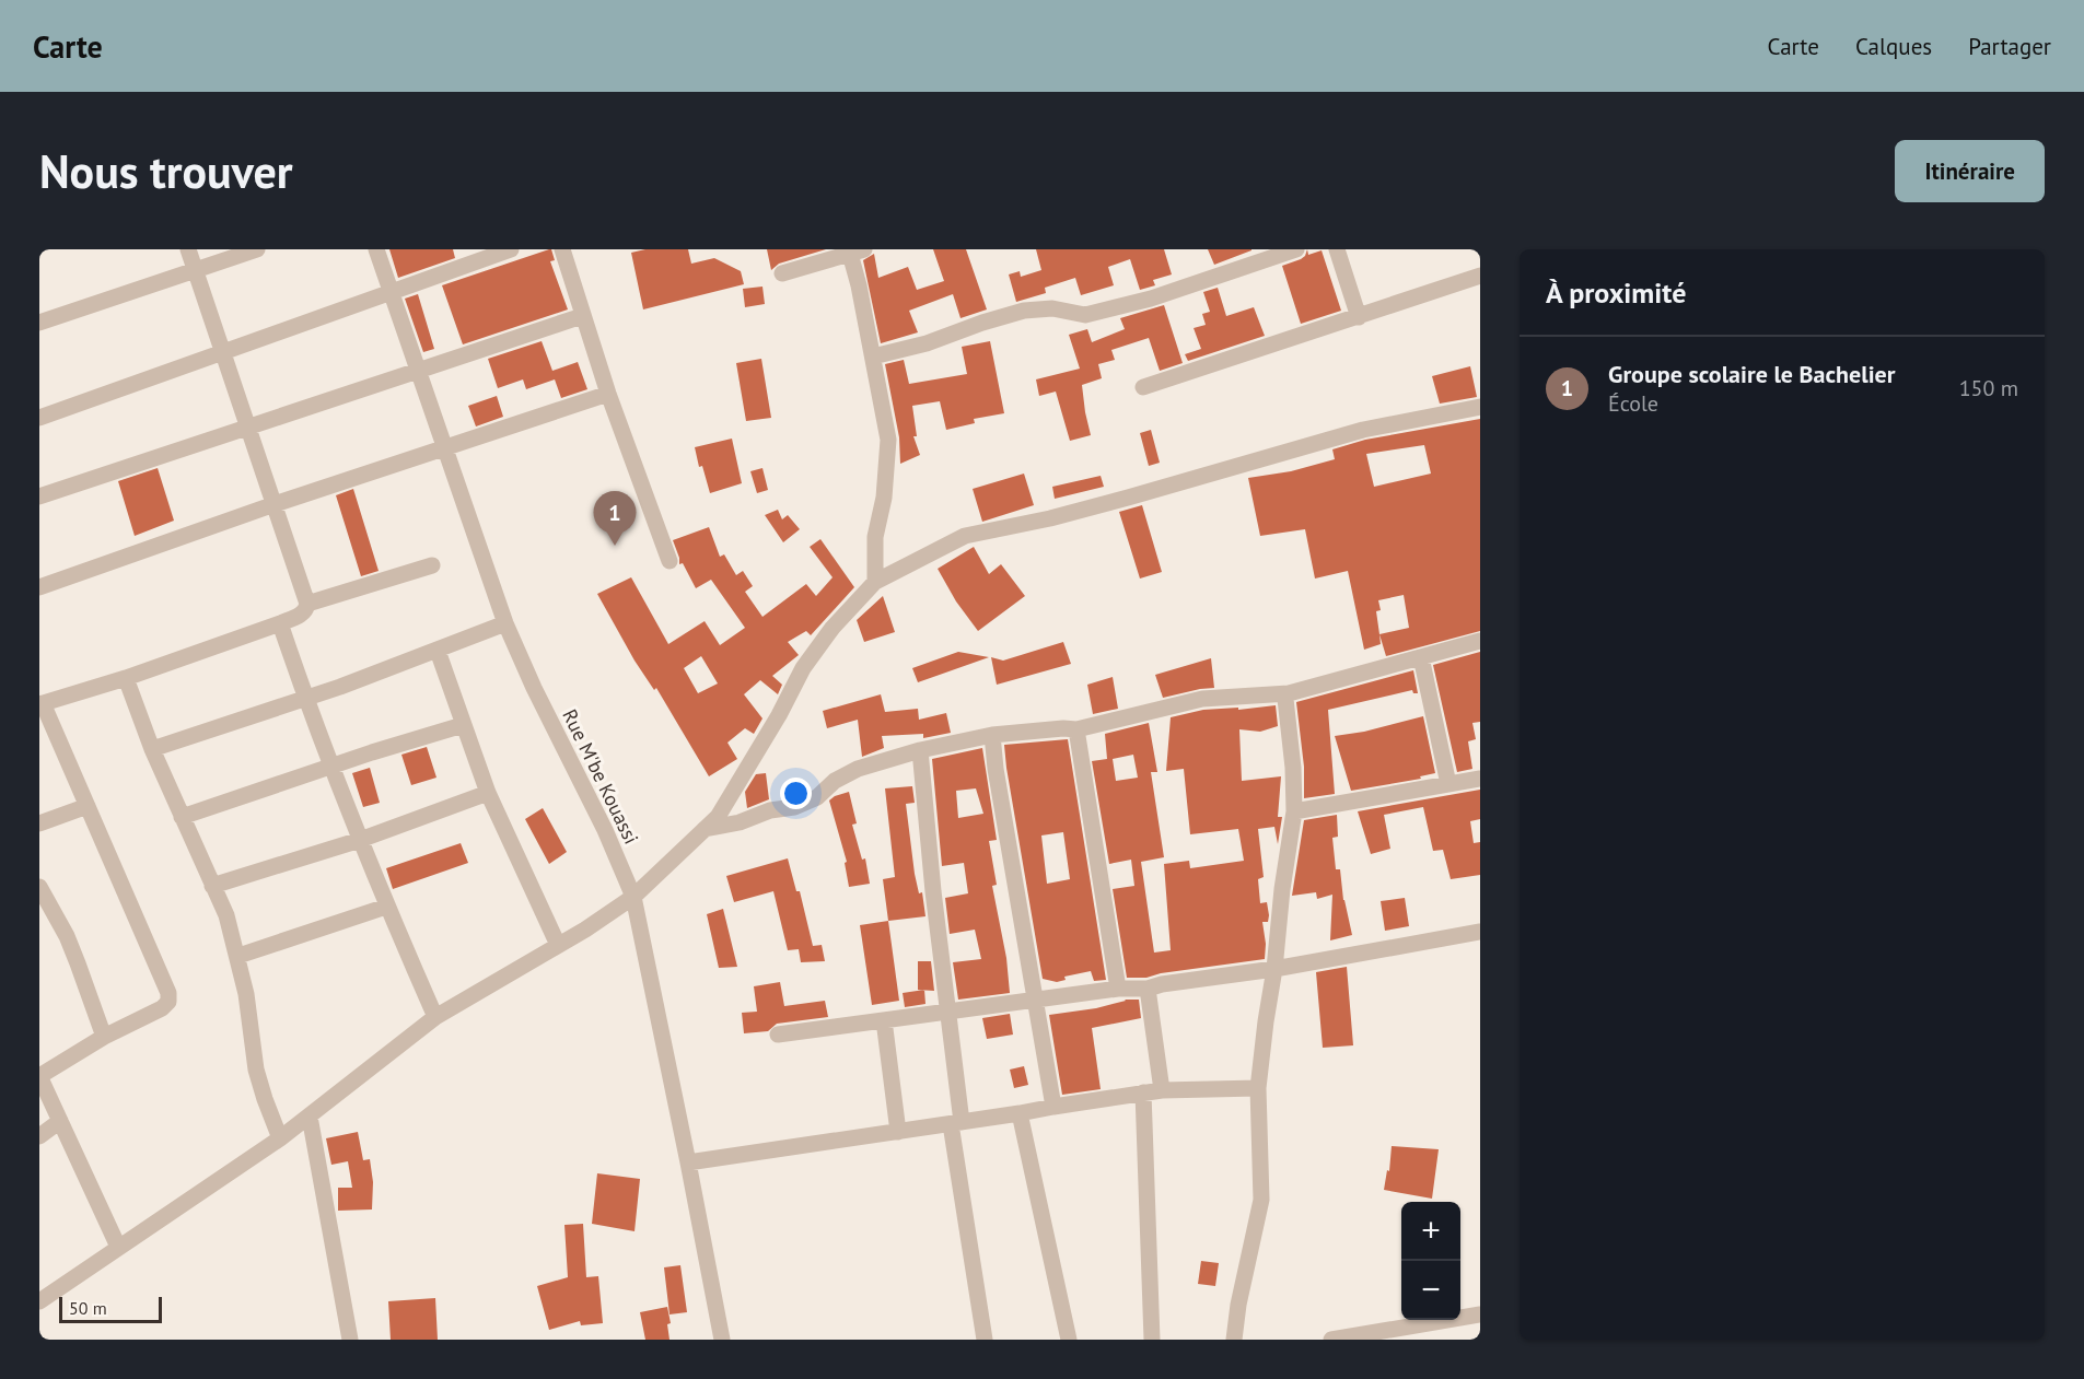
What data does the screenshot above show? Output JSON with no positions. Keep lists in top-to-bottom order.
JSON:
{
  "streets": {
    "street": ["Rue M'be Kouassi"]
  },
  "scale_bar": "50 m",
  "page": {
    "header": "Carte",
    "nav": ["Carte", "Calques", "Partager"],
    "buttons": "Itinéraire",
    "title": "Nous trouver",
    "heading": "À proximité",
    "list": [
      {
        "mark": "1",
        "name": "Groupe scolaire le Bachelier",
        "note": "École",
        "value": "150 m"
      }
    ],
    "pins": "1",
    "map_buttons": ["+", "−"],
    "scale": "50 m"
  }
}
